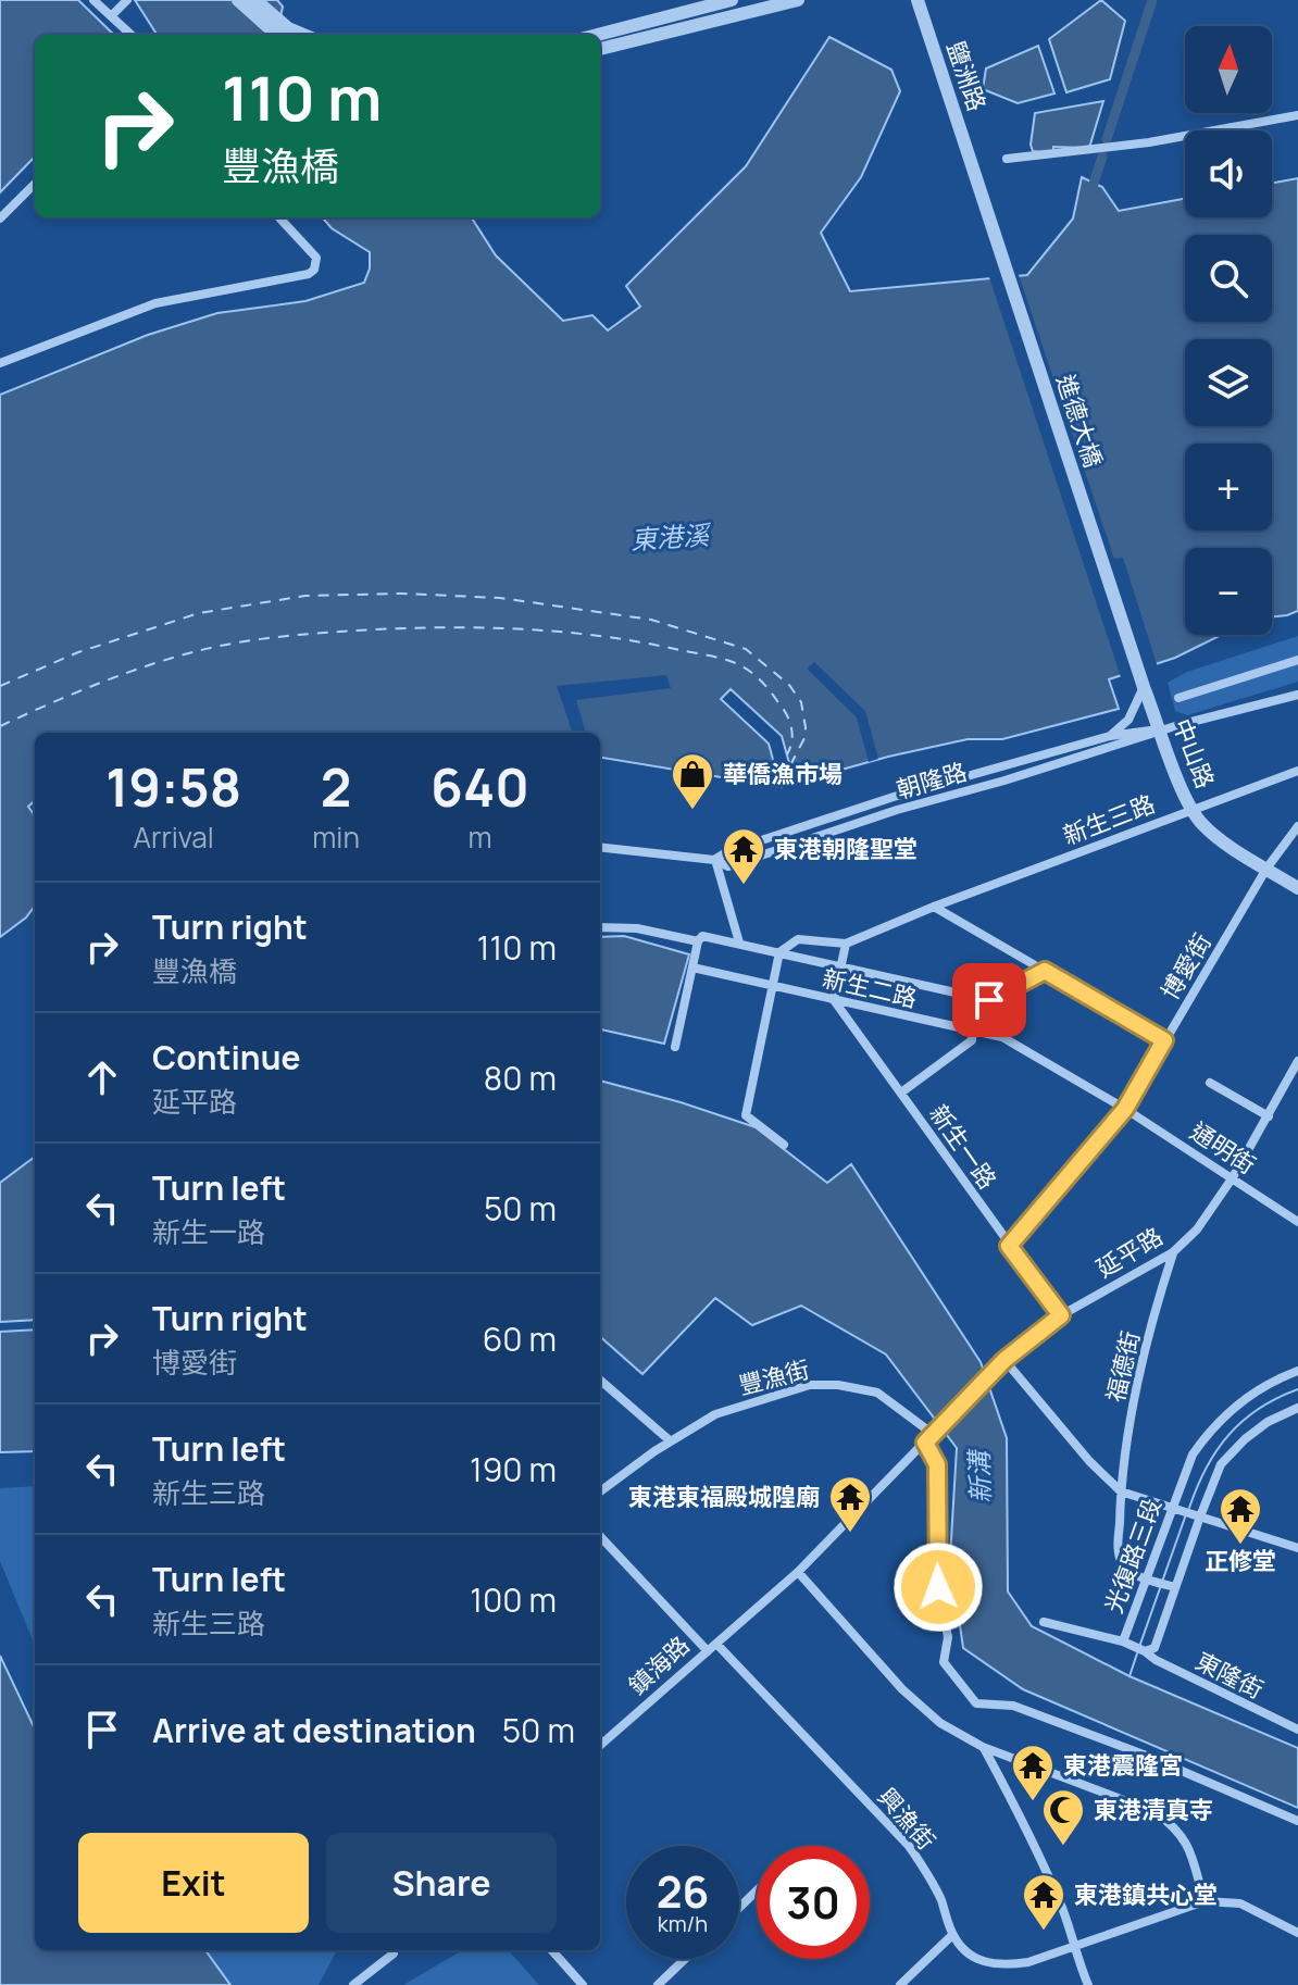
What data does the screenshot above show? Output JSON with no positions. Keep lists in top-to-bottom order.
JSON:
{
  "streets": {
    "street": [
      "鹽洲路",
      "進德大橋",
      "中山路",
      "朝隆路",
      "新生三路",
      "博愛街",
      "新生二路",
      "新生一路",
      "通明街",
      "延平路",
      "福德街",
      "豐漁街",
      "光復路三段",
      "鎮海路",
      "東隆街",
      "興漁街"
    ]
  },
  "crossings": [
    ["鹽洲路", "進德大橋"],
    ["進德大橋", "中山路"],
    ["中山路", "朝隆路"],
    ["中山路", "新生三路"],
    ["中山路", "博愛街"],
    ["博愛街", "新生二路"],
    ["博愛街", "新生一路"],
    ["博愛街", "通明街"],
    ["新生二路", "新生一路"],
    ["新生二路", "通明街"],
    ["新生一路", "延平路"],
    ["通明街", "延平路"],
    ["延平路", "福德街"],
    ["延平路", "豐漁街"],
    ["福德街", "光復路三段"],
    ["光復路三段", "東隆街"]
  ],
  "water": ["東港溪", "新溝"],
  "places": {
    "shop": ["華僑漁市場"],
    "temple": [
      "東港朝隆聖堂",
      "東港東福殿城隍廟",
      "正修堂",
      "東港震隆宮",
      "東港鎮共心堂"
    ],
    "mosque": ["東港清真寺"]
  },
  "north": "top",
  "page": {
    "map_buttons": ["+", "−"],
    "turn": ["110 m", "豐漁橋"],
    "eta": [
      "19:58",
      "Arrival",
      "2",
      "min",
      "640",
      "m"
    ],
    "list": [
      {
        "name": "Turn right",
        "note": "豐漁橋",
        "value": "110 m"
      },
      {
        "name": "Continue",
        "note": "延平路",
        "value": "80 m"
      },
      {
        "name": "Turn left",
        "note": "新生一路",
        "value": "50 m"
      },
      {
        "name": "Turn right",
        "note": "博愛街",
        "value": "60 m"
      },
      {
        "name": "Turn left",
        "note": "新生三路",
        "value": "190 m"
      },
      {
        "name": "Turn left",
        "note": "新生三路",
        "value": "100 m"
      },
      {
        "name": "Arrive at destination",
        "value": "50 m"
      }
    ],
    "buttons": ["Exit", "Share"],
    "speed": "26 km/h",
    "limit": "30"
  }
}
